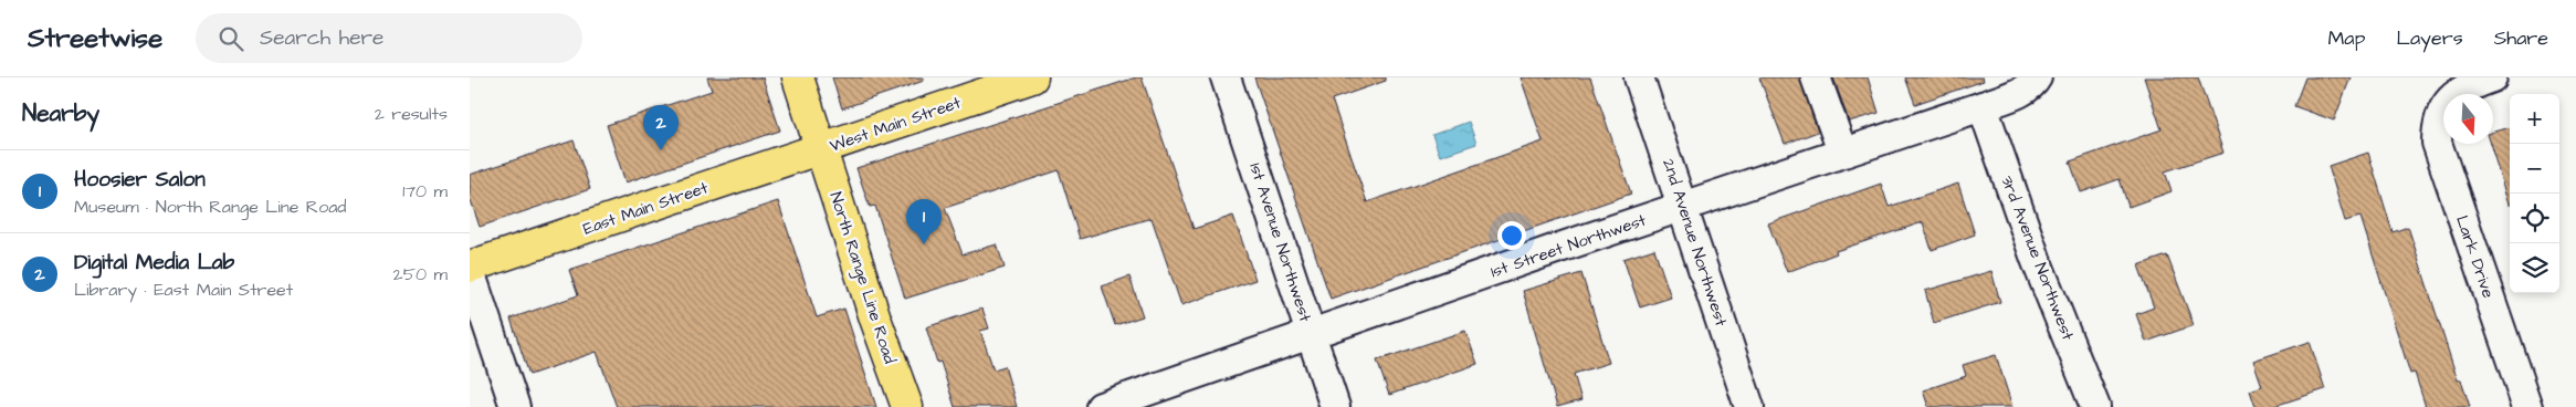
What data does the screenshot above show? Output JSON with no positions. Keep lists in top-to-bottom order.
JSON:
{
  "streets": {
    "main road": ["West Main Street", "East Main Street", "North Range Line Road"],
    "street": [
      "1st Avenue Northwest",
      "2nd Avenue Northwest",
      "1st Street Northwest",
      "Lark Drive",
      "3rd Avenue Northwest"
    ]
  },
  "crossings": [
    ["West Main Street", "East Main Street"],
    ["West Main Street", "North Range Line Road"],
    ["East Main Street", "North Range Line Road"],
    ["1st Avenue Northwest", "1st Street Northwest"],
    ["2nd Avenue Northwest", "1st Street Northwest"],
    ["1st Street Northwest", "3rd Avenue Northwest"]
  ],
  "north": "bottom",
  "page": {
    "header": "Streetwise",
    "search": "Search here",
    "nav": ["Map", "Layers", "Share"],
    "heading": ["Nearby", "2 results"],
    "map_buttons": ["+", "−"],
    "pins": ["2", "1"],
    "list": [
      {
        "mark": "1",
        "name": "Hoosier Salon",
        "note": "Museum · North Range Line Road",
        "value": "170 m"
      },
      {
        "mark": "2",
        "name": "Digital Media Lab",
        "note": "Library · East Main Street",
        "value": "250 m"
      }
    ]
  }
}
